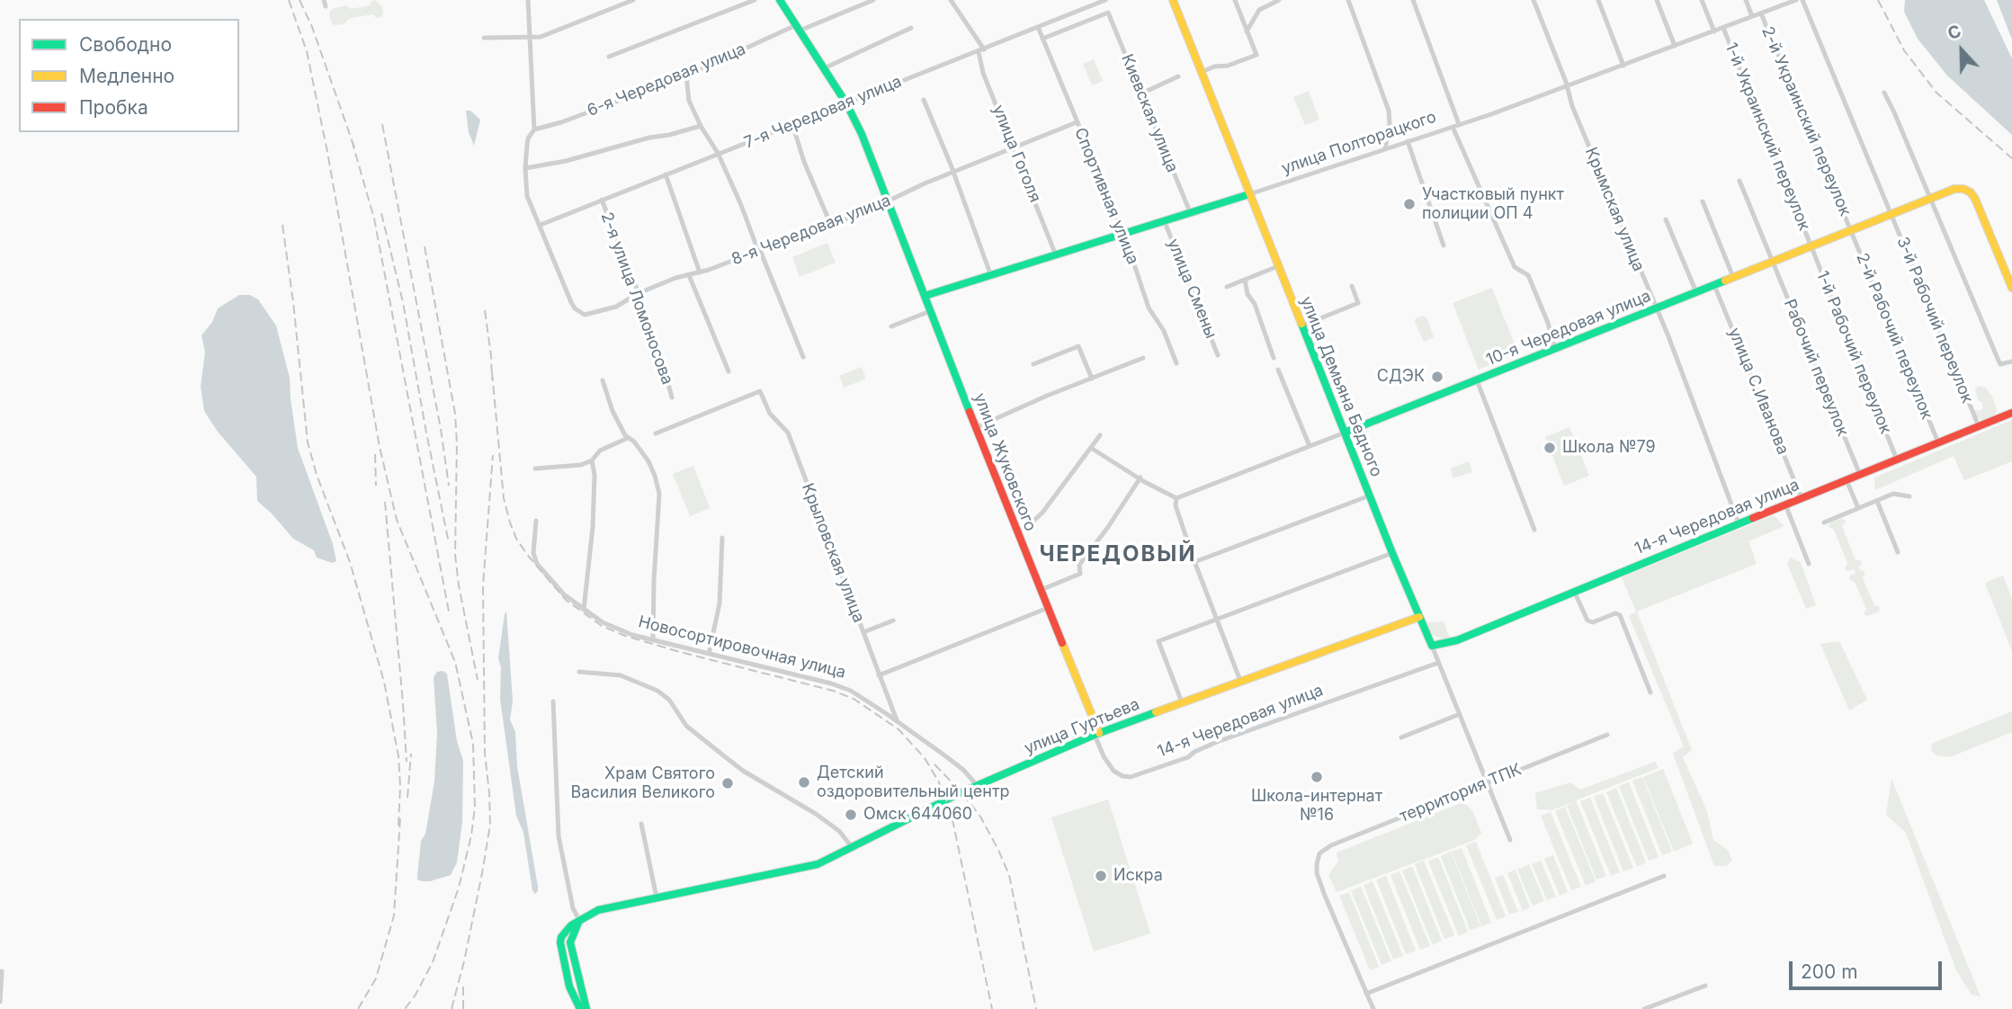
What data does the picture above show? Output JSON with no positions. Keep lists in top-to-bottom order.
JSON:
{
  "streets": {
    "main road": [
      "улица Полторацкого",
      "10-я Чередовая улица",
      "улица Демьяна Бедного",
      "улица Жуковского",
      "14-я Чередовая улица",
      "улица Гуртьева"
    ],
    "street": [
      "6-я Чередовая улица",
      "7-я Чередовая улица",
      "Киевская улица",
      "2-й Украинский переулок",
      "1-й Украинский переулок",
      "улица Гоголя",
      "Спортивная улица",
      "Крымская улица",
      "8-я Чередовая улица",
      "улица Смены",
      "2-я улица Ломоносова",
      "3-й Рабочий переулок",
      "2-й Рабочий переулок",
      "1-й Рабочий переулок",
      "Рабочий переулок",
      "улица С.Иванова",
      "Крыловская улица",
      "Новосортировочная улица",
      "территория ТПК"
    ]
  },
  "crossings": [
    ["6-я Чередовая улица", "улица Жуковского"],
    ["7-я Чередовая улица", "улица Гоголя"],
    ["7-я Чередовая улица", "Спортивная улица"],
    ["7-я Чередовая улица", "8-я Чередовая улица"],
    ["7-я Чередовая улица", "2-я улица Ломоносова"],
    ["7-я Чередовая улица", "улица Жуковского"],
    ["Киевская улица", "улица Полторацкого"],
    ["Киевская улица", "Спортивная улица"],
    ["2-й Украинский переулок", "улица Полторацкого"],
    ["2-й Украинский переулок", "10-я Чередовая улица"],
    ["2-й Украинский переулок", "2-й Рабочий переулок"],
    ["1-й Украинский переулок", "улица Полторацкого"],
    ["1-й Украинский переулок", "10-я Чередовая улица"],
    ["1-й Украинский переулок", "1-й Рабочий переулок"],
    ["улица Полторацкого", "улица Гоголя"],
    ["улица Полторацкого", "Спортивная улица"],
    ["улица Полторацкого", "Крымская улица"],
    ["улица Полторацкого", "улица Смены"],
    ["улица Полторацкого", "улица Демьяна Бедного"],
    ["улица Полторацкого", "улица Жуковского"],
    ["улица Гоголя", "8-я Чередовая улица"],
    ["Спортивная улица", "8-я Чередовая улица"],
    ["Крымская улица", "10-я Чередовая улица"],
    ["Крымская улица", "14-я Чередовая улица"],
    ["8-я Чередовая улица", "2-я улица Ломоносова"],
    ["8-я Чередовая улица", "улица Жуковского"],
    ["3-й Рабочий переулок", "10-я Чередовая улица"],
    ["3-й Рабочий переулок", "14-я Чередовая улица"],
    ["10-я Чередовая улица", "2-й Рабочий переулок"],
    ["10-я Чередовая улица", "1-й Рабочий переулок"],
    ["10-я Чередовая улица", "Рабочий переулок"],
    ["10-я Чередовая улица", "улица Демьяна Бедного"],
    ["10-я Чередовая улица", "улица С.Иванова"],
    ["2-й Рабочий переулок", "14-я Чередовая улица"],
    ["1-й Рабочий переулок", "14-я Чередовая улица"],
    ["Рабочий переулок", "14-я Чередовая улица"],
    ["улица Демьяна Бедного", "14-я Чередовая улица"],
    ["улица Демьяна Бедного", "улица Гуртьева"],
    ["улица Демьяна Бедного", "территория ТПК"],
    ["улица С.Иванова", "14-я Чередовая улица"],
    ["улица Жуковского", "14-я Чередовая улица"],
    ["улица Жуковского", "улица Гуртьева"],
    ["Крыловская улица", "Новосортировочная улица"],
    ["Новосортировочная улица", "улица Гуртьева"]
  ],
  "districts": ["ЧЕРЕДОВЫЙ"],
  "places": [
    "Участковый пункт полиции ОП 4",
    "СДЭК",
    "Школа №79",
    "Школа-интернат №16",
    "Детский оздоровительный центр",
    "Храм Святого Василия Великого",
    "Омск 644060",
    "Искра"
  ],
  "legend": ["Свободно", "Медленно", "Пробка"],
  "scale_bar": "200 m",
  "north": "top"
}
